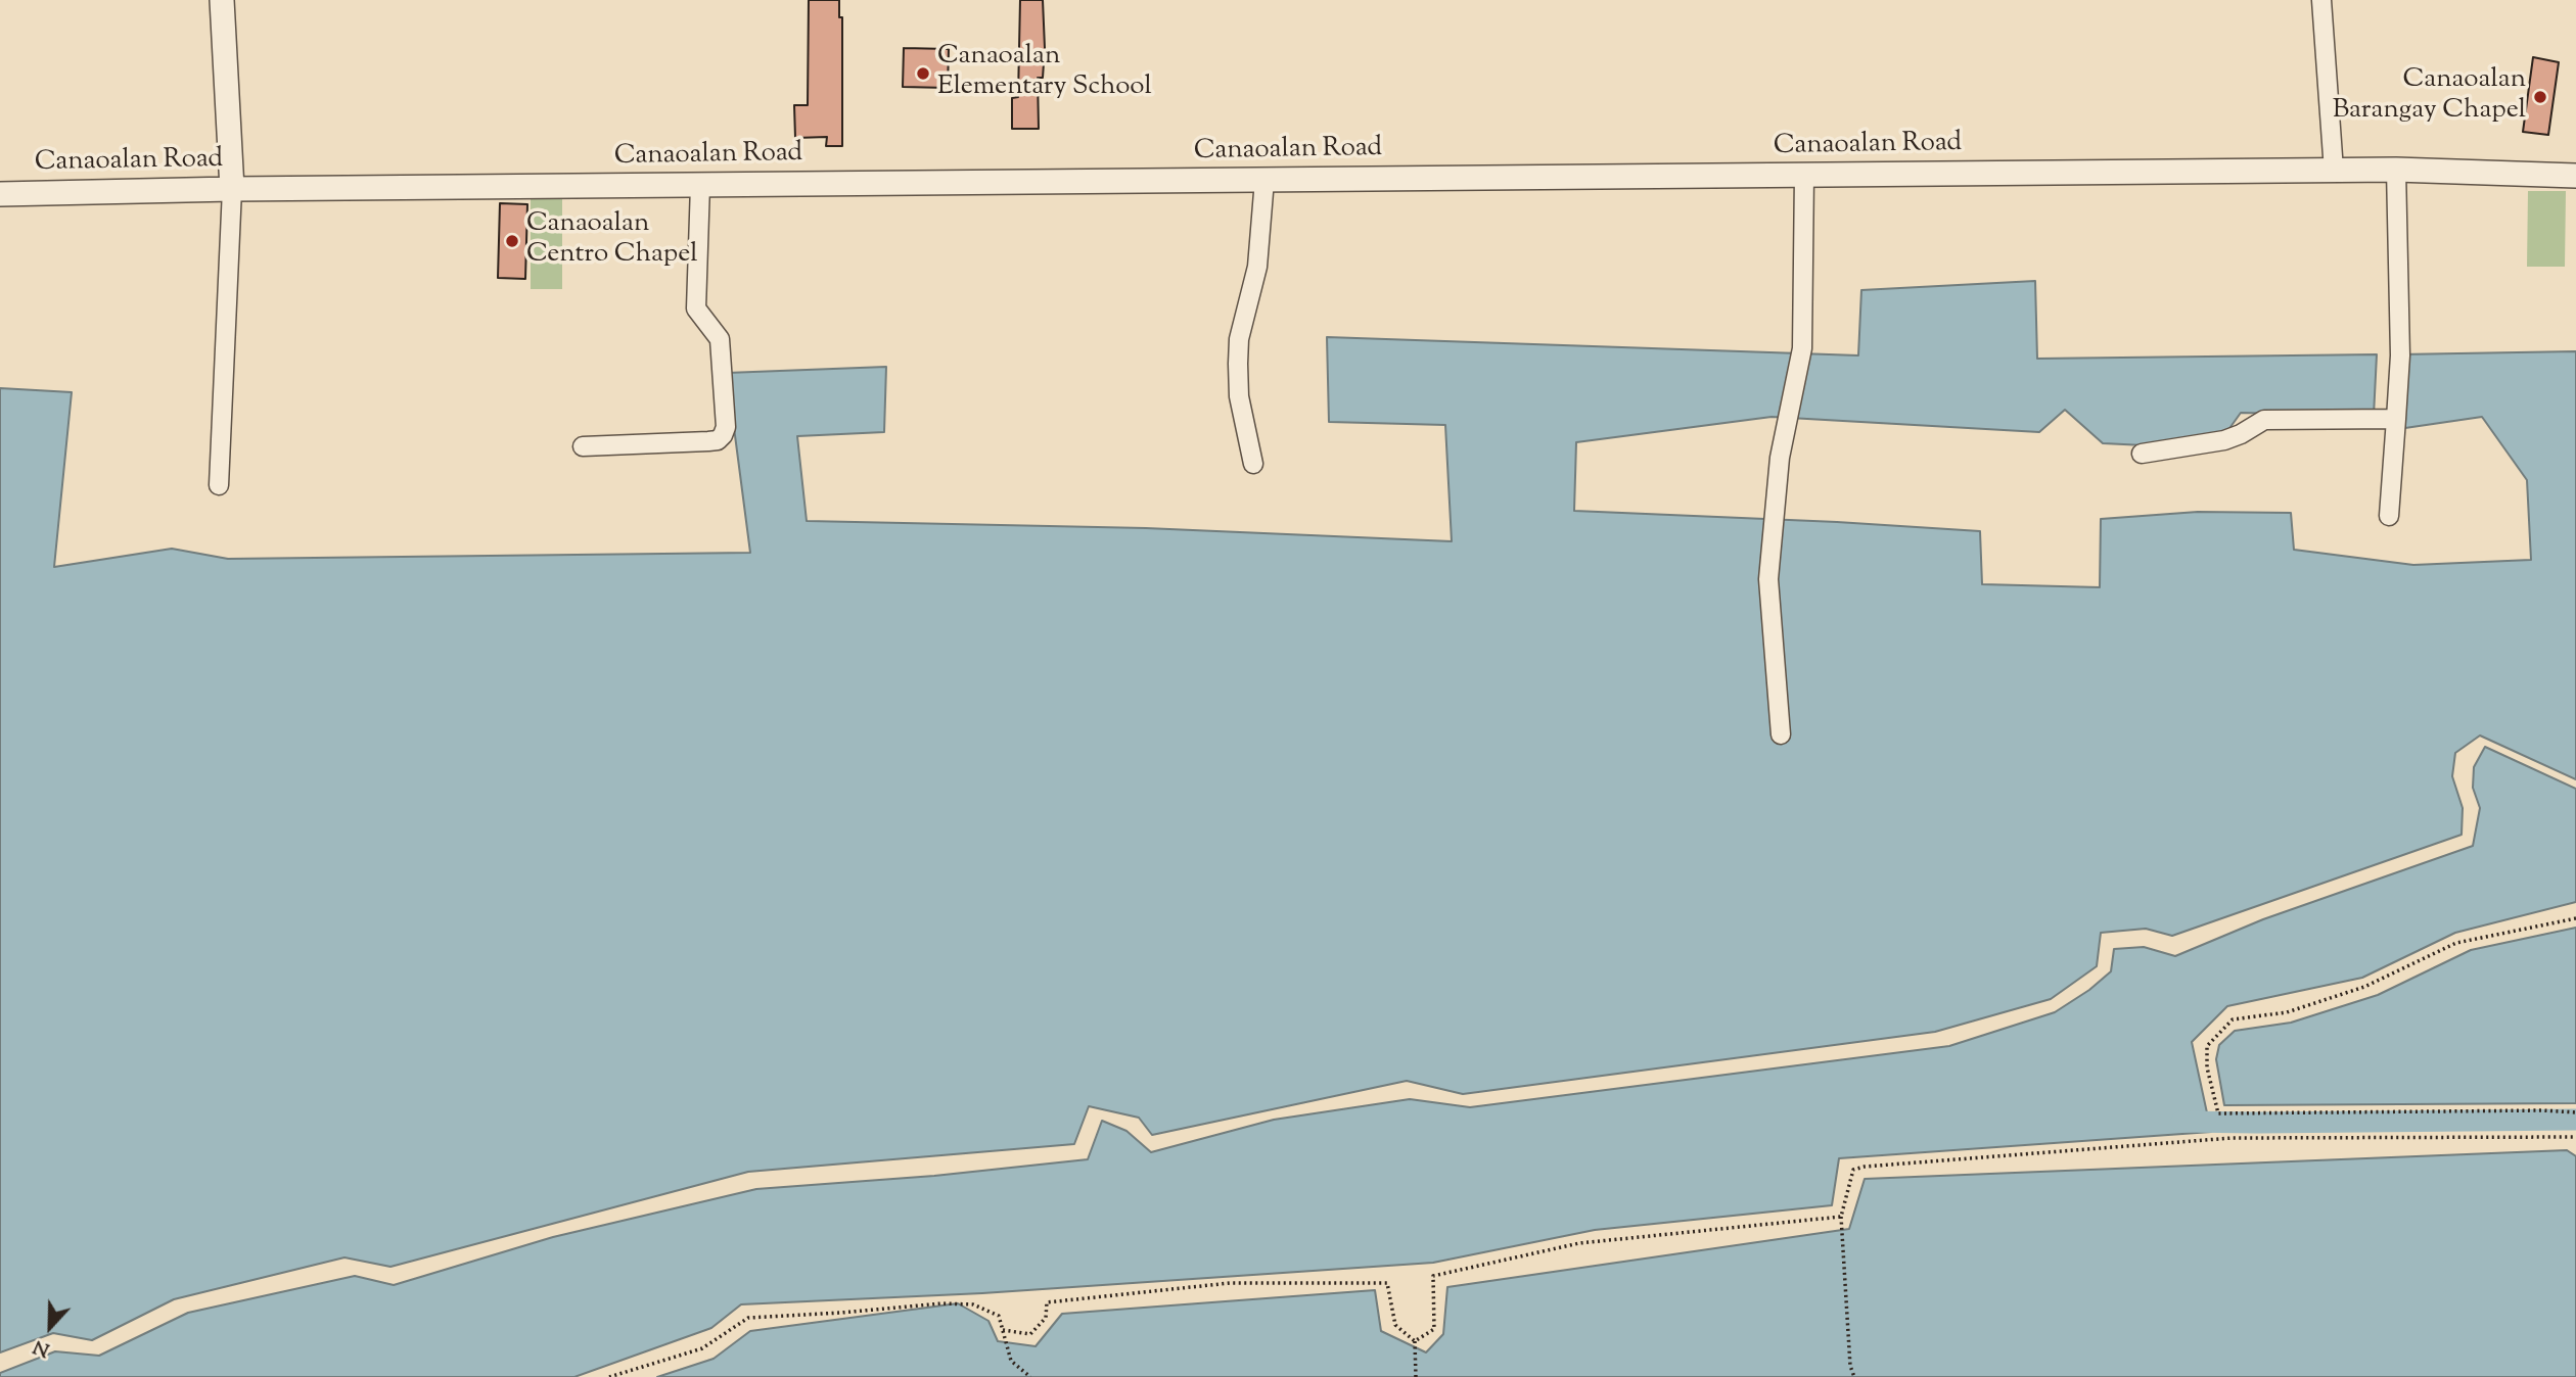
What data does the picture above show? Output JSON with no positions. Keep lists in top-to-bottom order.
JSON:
{
  "streets": {
    "street": ["Canaoalan Road"]
  },
  "places": ["Canaoalan Elementary School", "Canaoalan Barangay Chapel", "Canaoalan Centro Chapel"],
  "north": "bottom"
}
